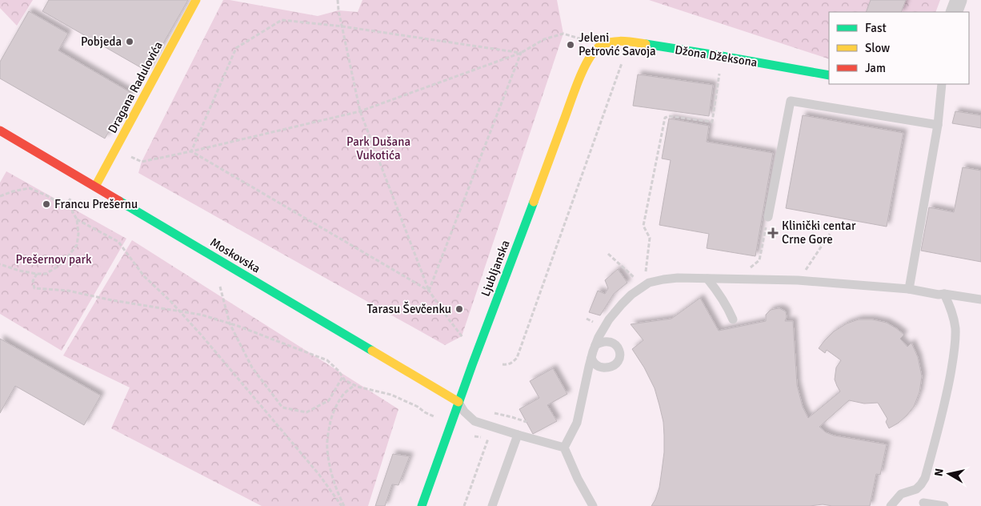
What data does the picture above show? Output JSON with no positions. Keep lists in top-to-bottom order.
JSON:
{
  "streets": {
    "street": [
      "Džona Džeksona",
      "Dragana Radulovića",
      "Moskovska",
      "Ljubljanska"
    ]
  },
  "crossings": [
    ["Džona Džeksona", "Ljubljanska"],
    ["Dragana Radulovića", "Moskovska"],
    ["Moskovska", "Ljubljanska"]
  ],
  "parks": ["Park Dušana Vukotića", "Prešernov park"],
  "places": {
    "other": [
      "Pobjeda",
      "Jeleni Petrović Savoja",
      "Francu Prešernu",
      "Tarasu Ševčenku"
    ],
    "health": ["Klinički centar Crne Gore"]
  },
  "legend": ["Fast", "Slow", "Jam"],
  "north": "left"
}
